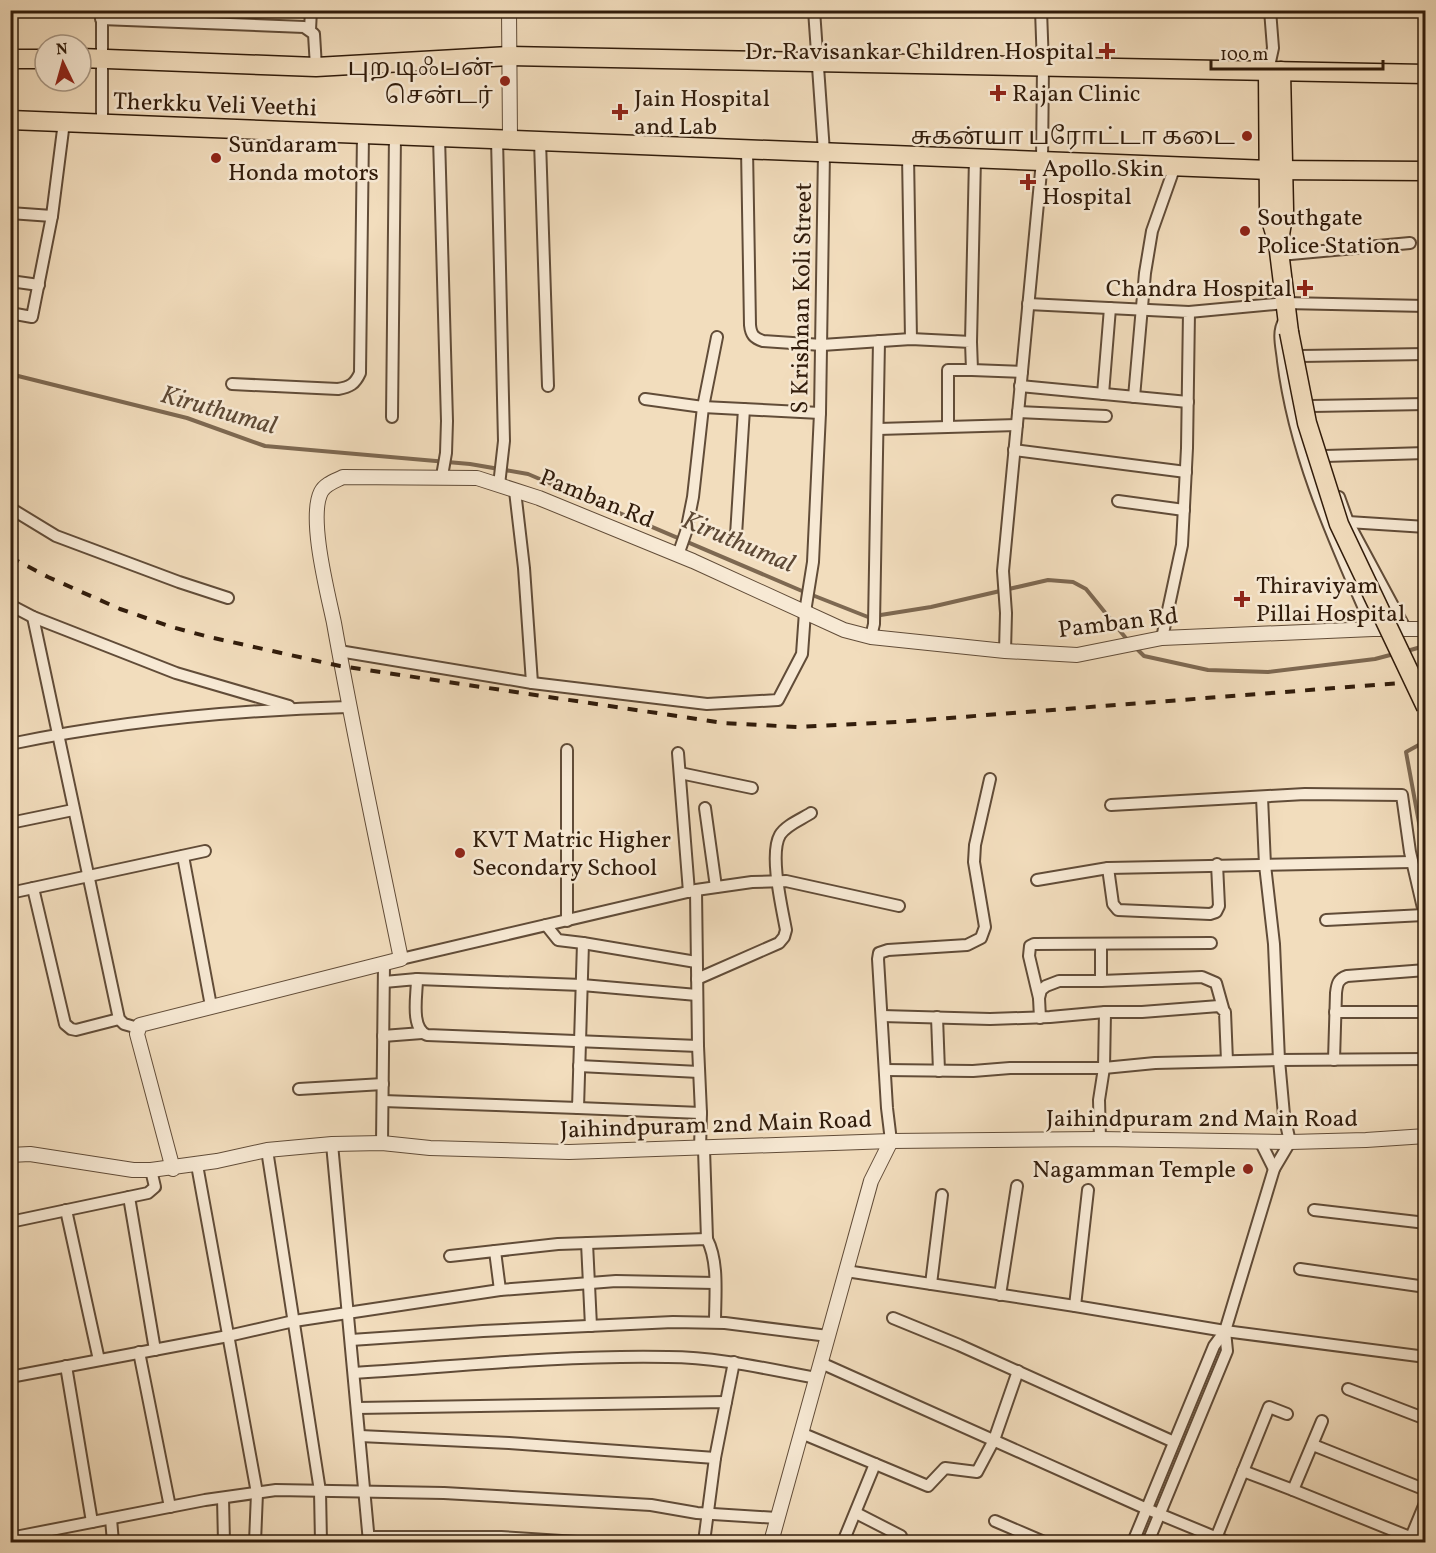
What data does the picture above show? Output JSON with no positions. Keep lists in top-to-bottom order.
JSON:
{
  "streets": {
    "main road": ["Therkku Veli Veethi"],
    "street": ["S Krishnan Koli Street", "Pamban Rd", "Jaihindpuram 2nd Main Road"]
  },
  "crossings": [
    ["Therkku Veli Veethi", "S Krishnan Koli Street"],
    ["S Krishnan Koli Street", "Pamban Rd"]
  ],
  "water": ["Kiruthumal"],
  "places": {
    "health": [
      "Dr. Ravisankar Children Hospital",
      "Rajan Clinic",
      "Jain Hospital and Lab",
      "Apollo Skin Hospital",
      "Chandra Hospital",
      "Thiraviyam Pillai Hospital"
    ],
    "other": [
      "புற டிஃபன் சென்டர்",
      "சுகன்யா பரோட்டா கடை",
      "Sundaram Honda motors",
      "Southgate Police Station",
      "KVT Matric Higher Secondary School",
      "Nagamman Temple"
    ]
  },
  "scale_bar": "100 m",
  "north": "top"
}
